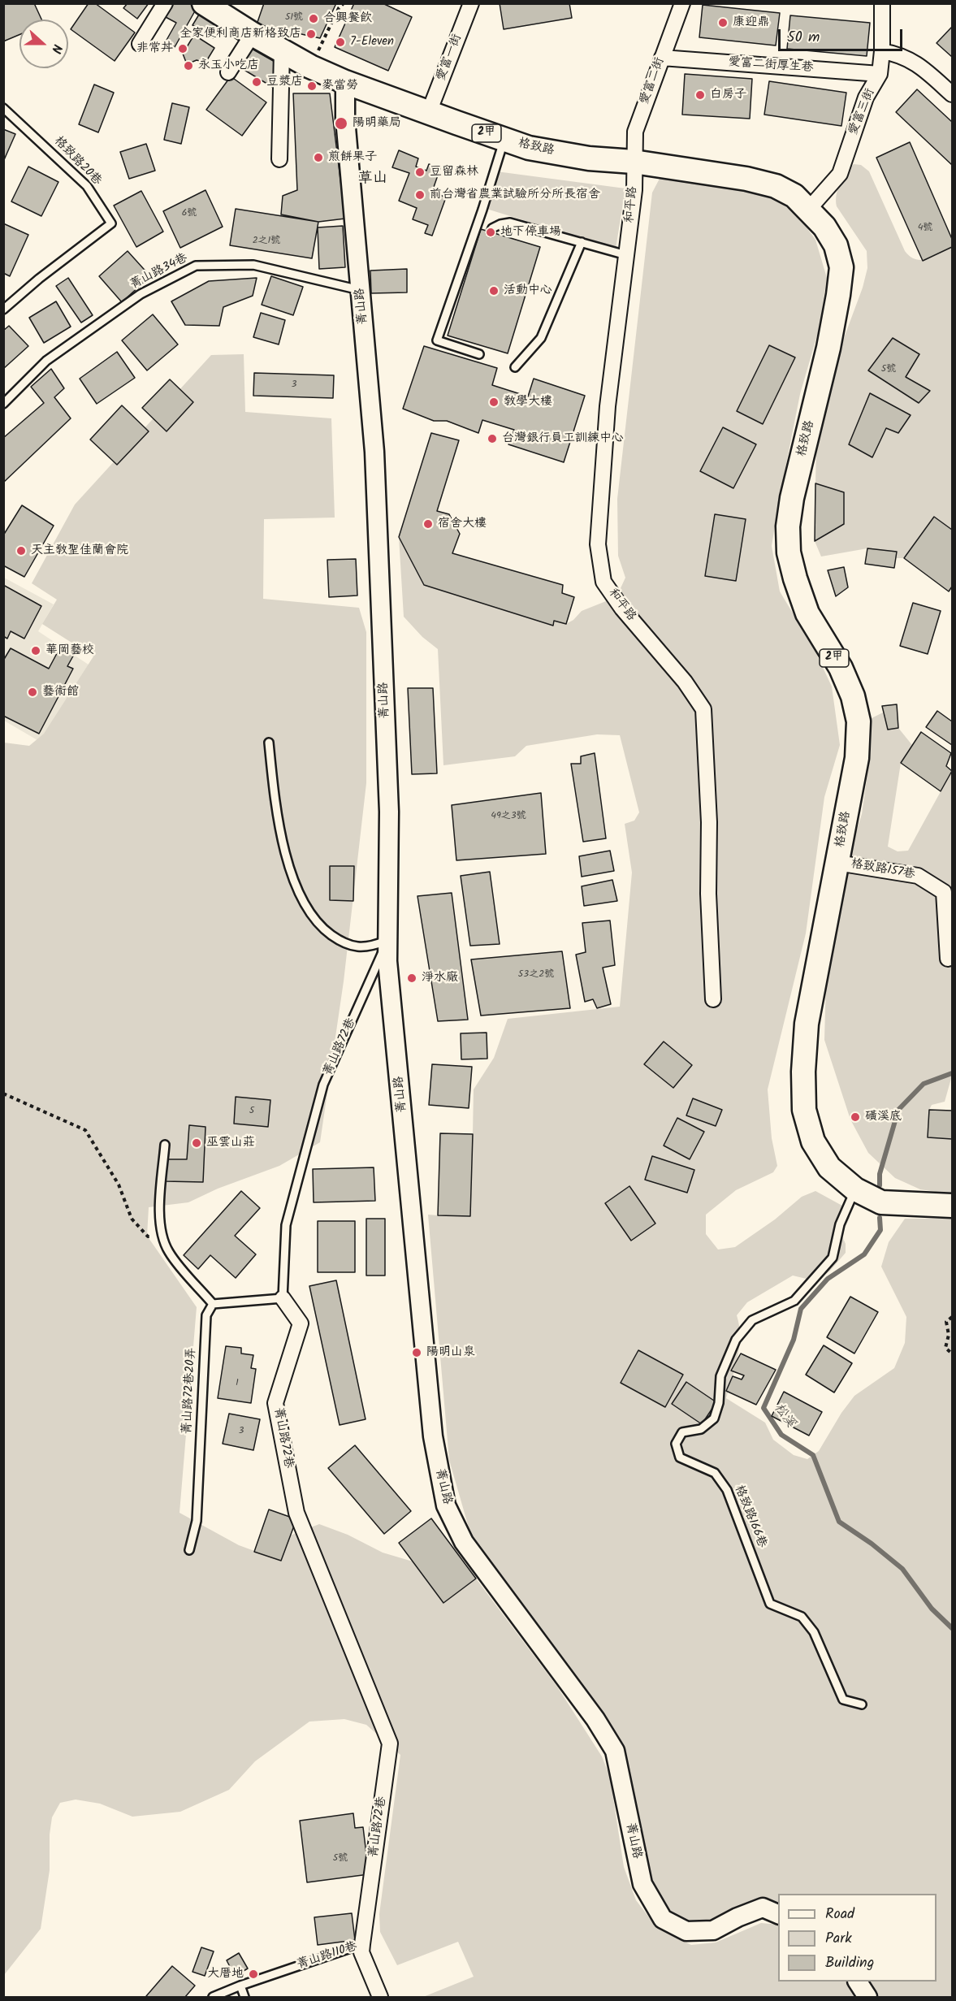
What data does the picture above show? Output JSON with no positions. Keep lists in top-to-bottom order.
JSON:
{
  "streets": {
    "main road": ["2甲", "格致路"],
    "street": [
      "愛富一街",
      "愛富二街厚生巷",
      "愛富二街",
      "愛富三街",
      "和平路",
      "菁山路",
      "格致路157巷",
      "菁山路72巷",
      "菁山路110巷"
    ],
    "lane": [
      "格致路20巷",
      "菁山路34巷",
      "菁山路72巷20弄",
      "格致路166巷"
    ]
  },
  "crossings": [
    ["愛富一街", "格致路"],
    ["愛富二街厚生巷", "愛富二街"],
    ["愛富二街厚生巷", "愛富三街"],
    ["愛富二街", "格致路"],
    ["愛富二街", "和平路"],
    ["愛富三街", "格致路"],
    ["格致路", "和平路"],
    ["格致路", "菁山路"],
    ["格致路", "格致路157巷"],
    ["格致路", "格致路166巷"],
    ["菁山路34巷", "菁山路"],
    ["菁山路", "菁山路72巷"],
    ["菁山路72巷", "菁山路110巷"]
  ],
  "districts": ["草山"],
  "water": ["松溪"],
  "places": [
    "合興餐飲",
    "康迎鼎",
    "全家便利商店新格致店",
    "7-Eleven",
    "非常丼",
    "永玉小吃店",
    "豆漿店",
    "麥當勞",
    "白房子",
    "陽明藥局",
    "煎餅果子",
    "豆留森林",
    "前台灣省農業試驗所分所長宿舍",
    "地下停車場",
    "活動中心",
    "教學大樓",
    "台灣銀行員工訓練中心",
    "宿舍大樓",
    "天主教聖佳蘭會院",
    "華岡藝校",
    "藝術館",
    "淨水廠",
    "磺溪底",
    "巫雲山莊",
    "陽明山泉",
    "大厝地"
  ],
  "house_numbers": [
    "51號",
    "6號",
    "4號",
    "2之1號",
    "5號",
    "3",
    "49之3號",
    "53之2號",
    "5",
    "1",
    "3",
    "5號"
  ],
  "legend": ["Road", "Park", "Building"],
  "scale_bar": "50 m",
  "north": "right"
}
